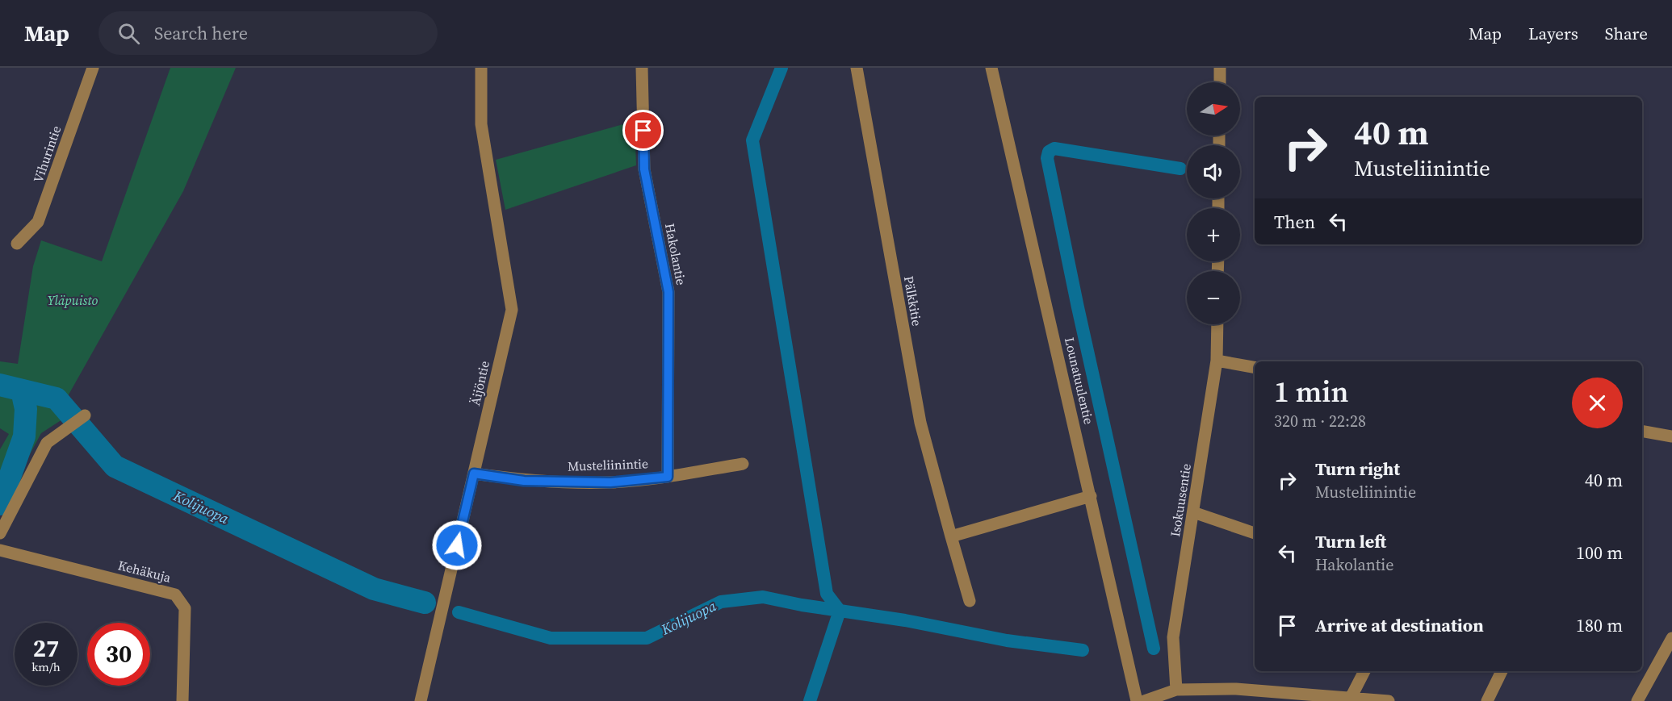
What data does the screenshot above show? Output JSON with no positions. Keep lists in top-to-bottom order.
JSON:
{
  "streets": {
    "street": [
      "Vihurintie",
      "Hakolantie",
      "Pälkkitie",
      "Lounatuulentie",
      "Äijöntie",
      "Musteliinintie",
      "Isokuusentie",
      "Kehäkuja"
    ]
  },
  "crossings": [
    ["Hakolantie", "Musteliinintie"],
    ["Äijöntie", "Musteliinintie"]
  ],
  "water": ["Kolijuopa"],
  "parks": ["Yläpuisto"],
  "north": "right",
  "page": {
    "header": "Map",
    "search": "Search here",
    "nav": ["Map", "Layers", "Share"],
    "map_buttons": ["+", "−"],
    "turn": ["40 m", "Musteliinintie"],
    "then": "Then",
    "heading": ["1 min", "320 m · 22:28"],
    "list": [
      {
        "name": "Turn right",
        "note": "Musteliinintie",
        "value": "40 m"
      },
      {
        "name": "Turn left",
        "note": "Hakolantie",
        "value": "100 m"
      },
      {
        "name": "Arrive at destination",
        "value": "180 m"
      }
    ],
    "speed": "27 km/h",
    "limit": "30"
  }
}
